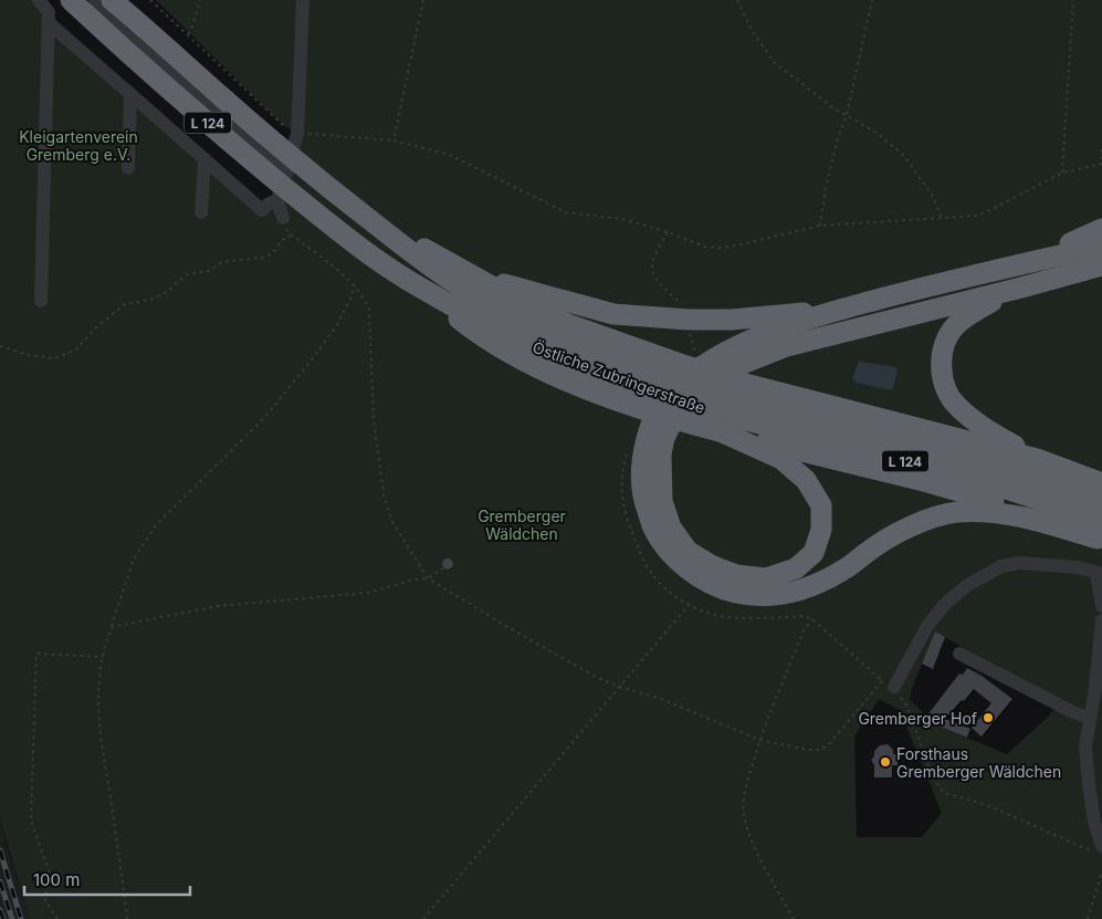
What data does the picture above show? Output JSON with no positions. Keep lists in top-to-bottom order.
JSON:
{
  "streets": {
    "highway": ["L 124", "Östliche Zubringerstraße"]
  },
  "crossings": [
    ["L 124", "Östliche Zubringerstraße"]
  ],
  "parks": ["Kleigartenverein Gremberg e.V.", "Gremberger Wäldchen"],
  "places": ["Gremberger Hof", "Forsthaus Gremberger Wäldchen"],
  "scale_bar": "100 m"
}
